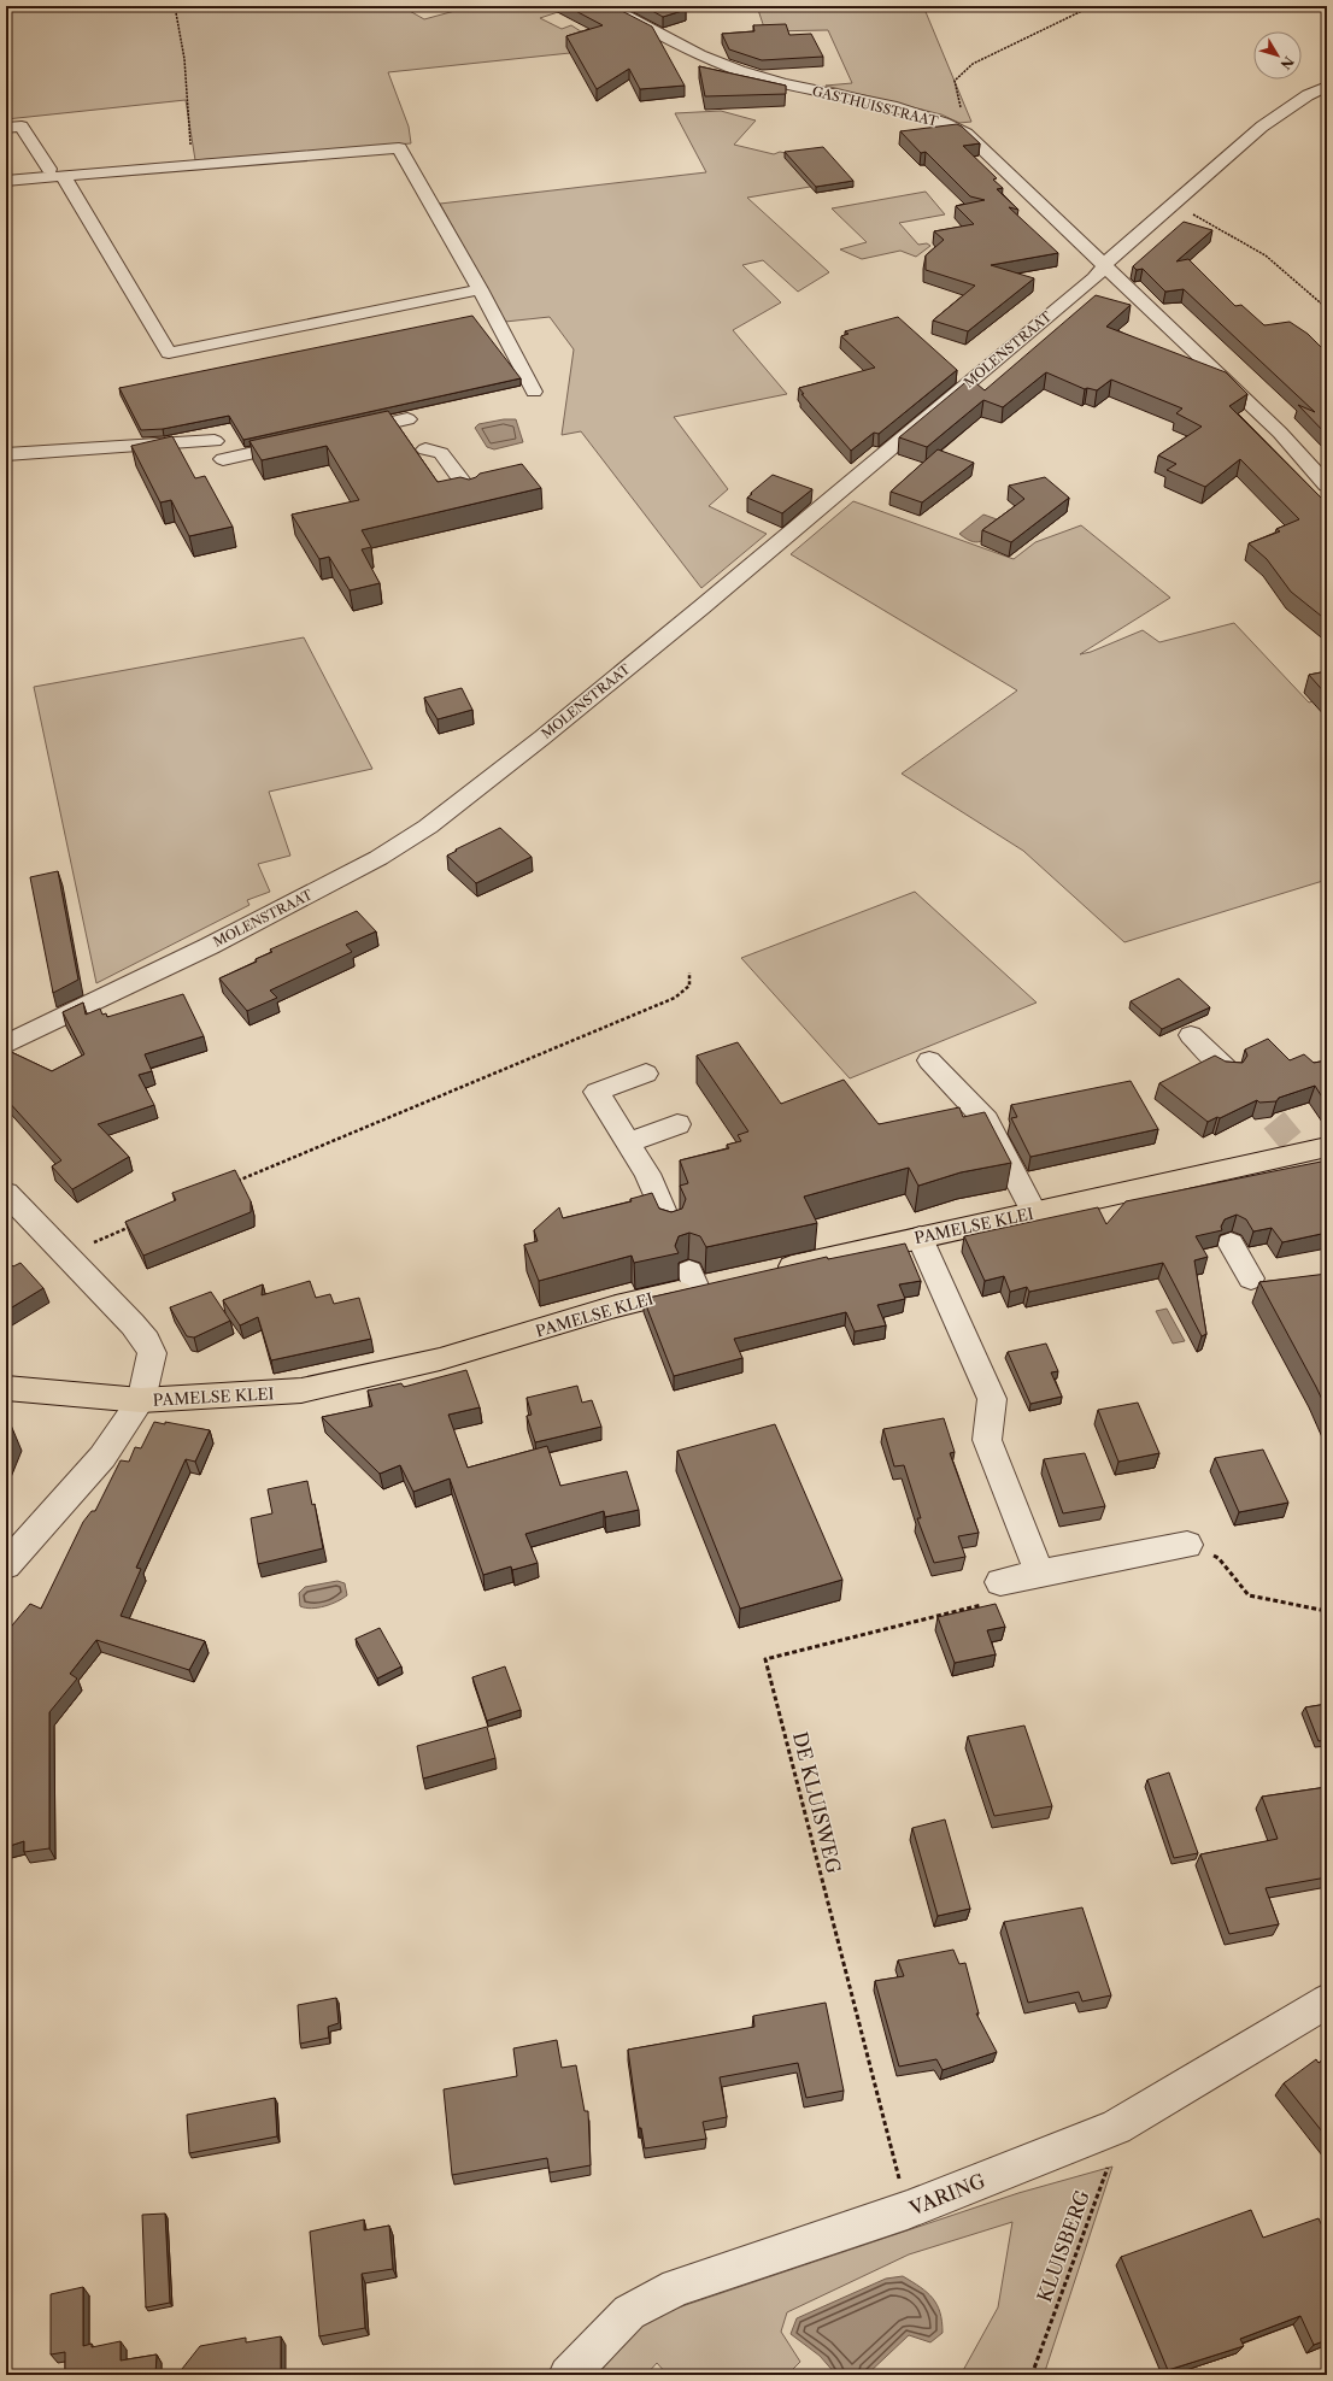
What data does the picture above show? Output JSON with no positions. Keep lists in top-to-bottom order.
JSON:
{
  "streets": {
    "main road": ["PAMELSE KLEI"],
    "street": ["GASTHUISSTRAAT", "MOLENSTRAAT", "VARING"],
    "path": ["DE KLUISWEG", "KLUISBERG"]
  },
  "crossings": [
    ["GASTHUISSTRAAT", "MOLENSTRAAT"],
    ["DE KLUISWEG", "VARING"],
    ["VARING", "KLUISBERG"]
  ],
  "north": "bottom right"
}
